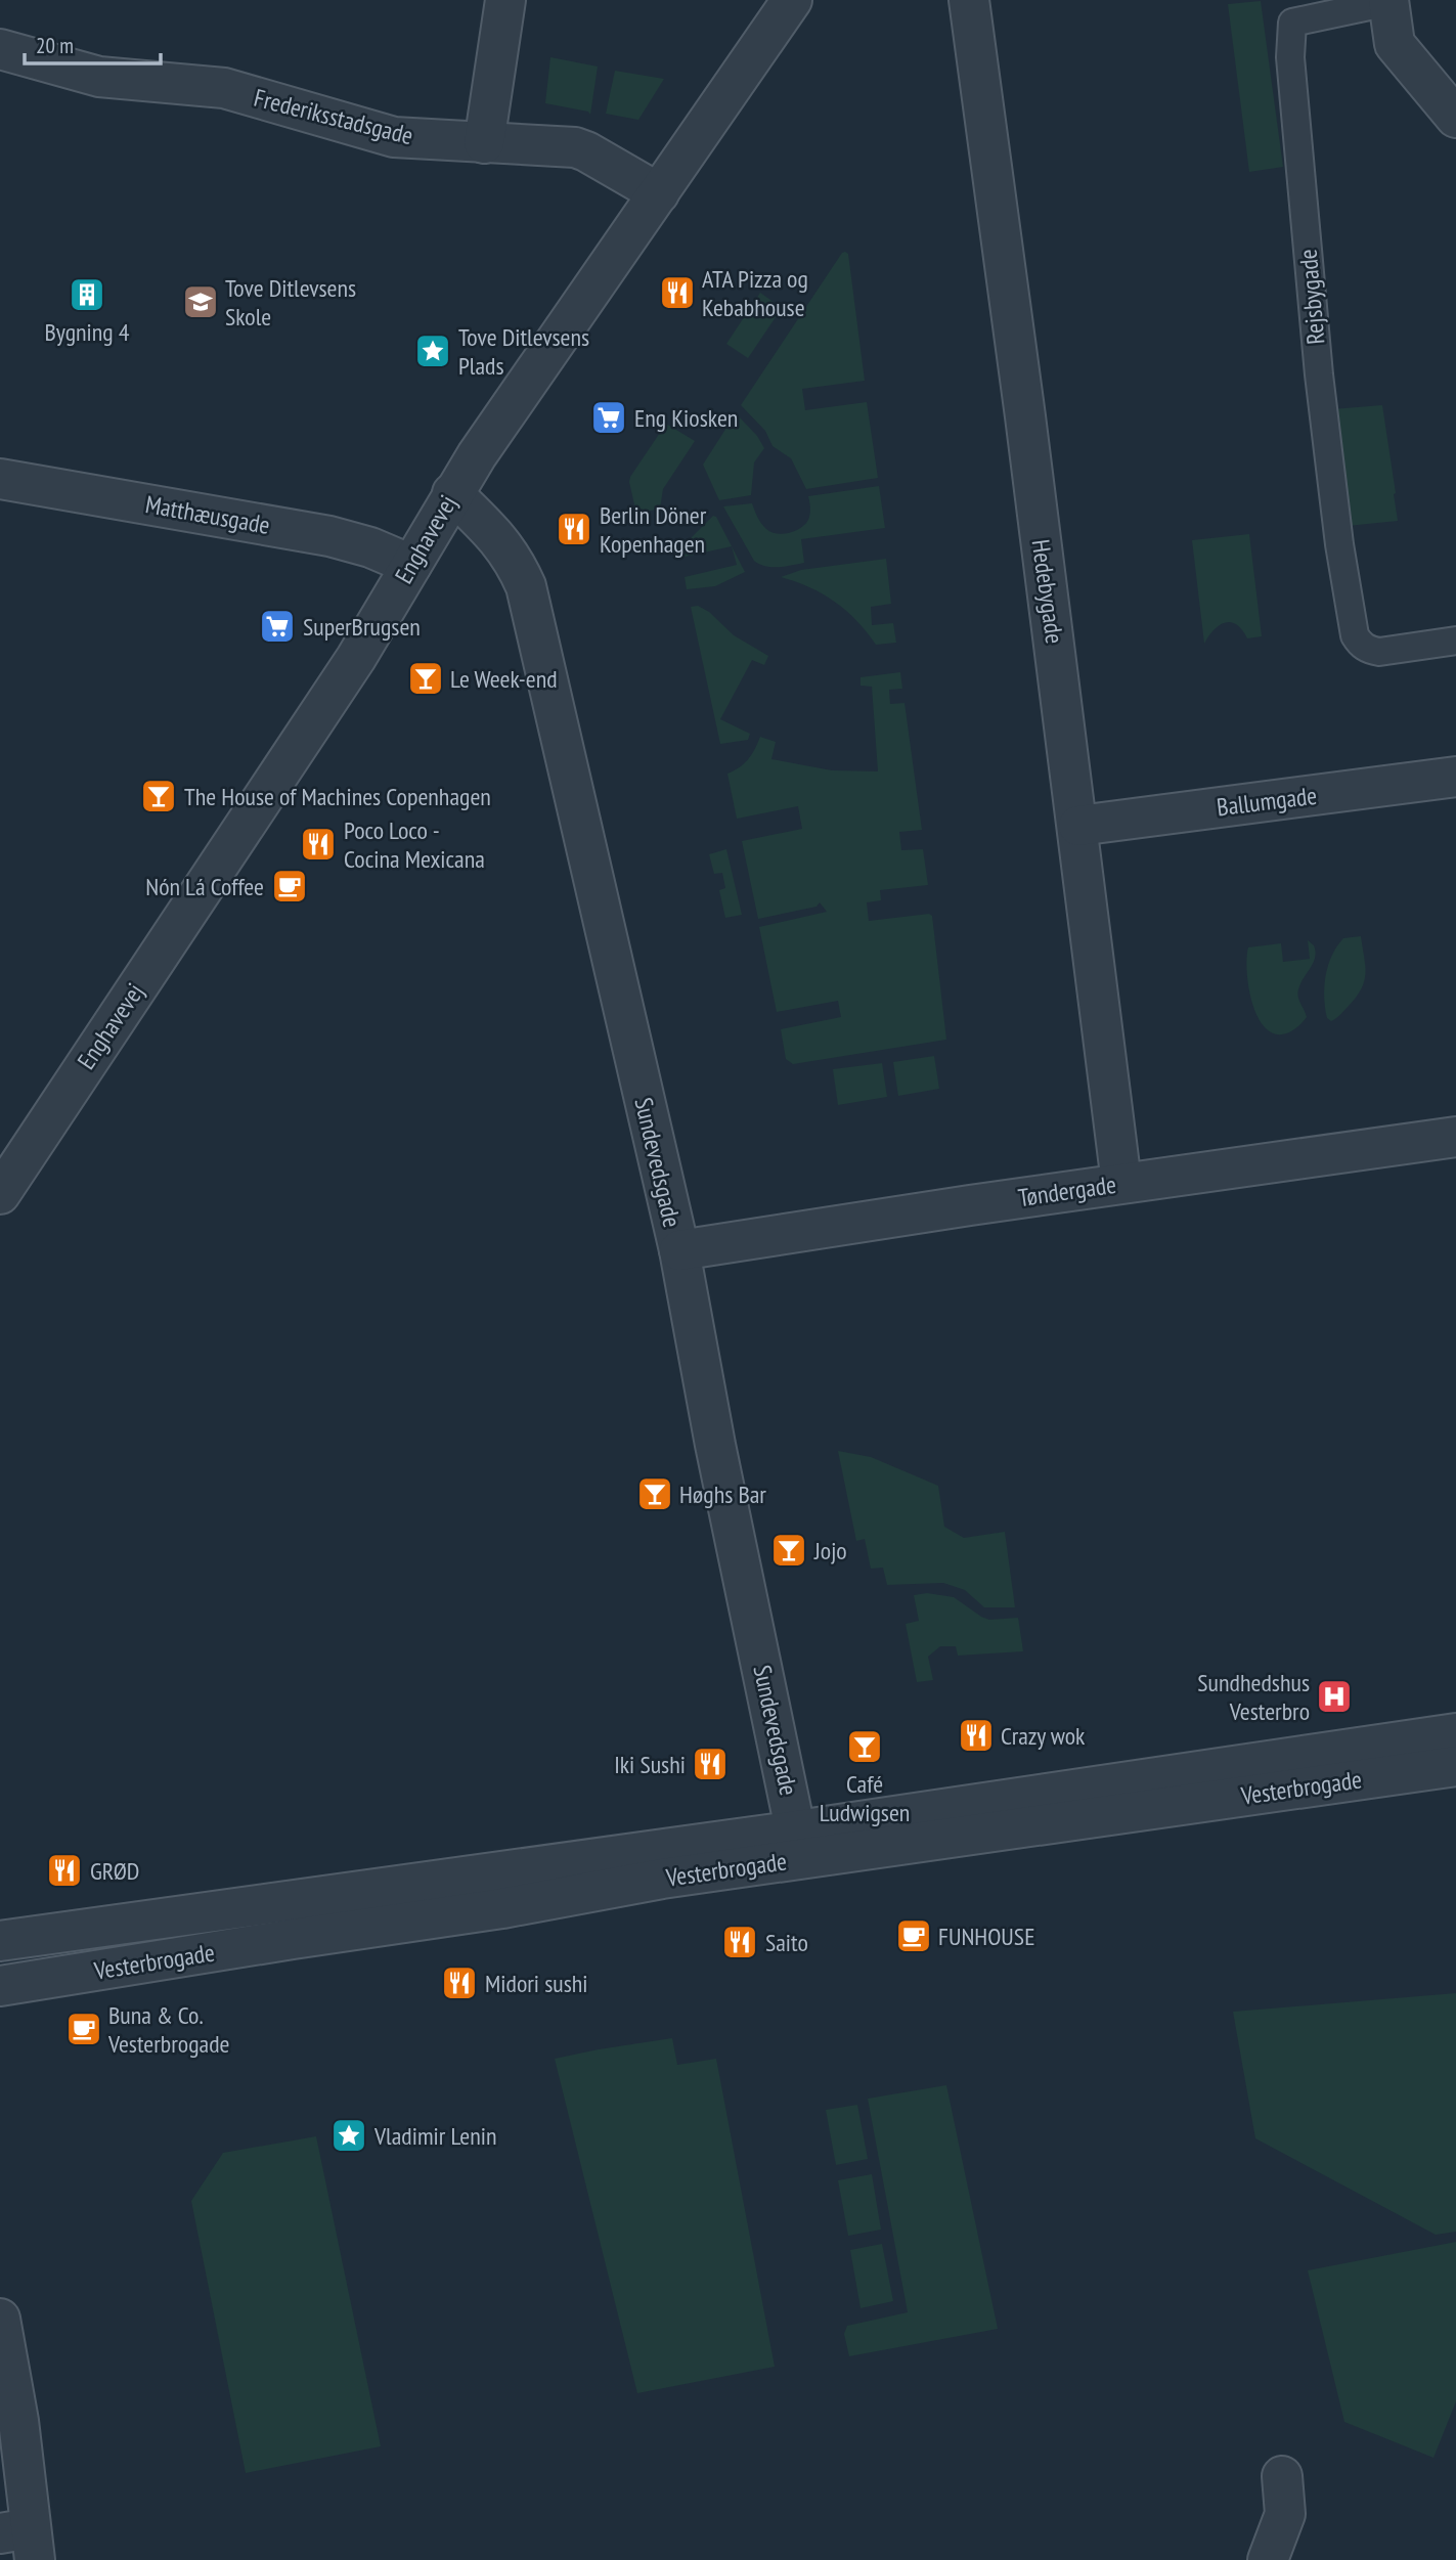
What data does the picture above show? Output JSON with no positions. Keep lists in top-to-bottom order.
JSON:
{
  "streets": {
    "street": [
      "Frederiksstadsgade",
      "Matthæusgade",
      "Enghavevej",
      "Hedebygade",
      "Ballumgade",
      "Sundevedsgade",
      "Tøndergade",
      "Vesterbrogade"
    ],
    "lane": ["Rejsbygade"]
  },
  "crossings": [
    ["Frederiksstadsgade", "Enghavevej"],
    ["Matthæusgade", "Enghavevej"],
    ["Enghavevej", "Sundevedsgade"],
    ["Hedebygade", "Ballumgade"],
    ["Hedebygade", "Tøndergade"],
    ["Sundevedsgade", "Tøndergade"],
    ["Sundevedsgade", "Vesterbrogade"]
  ],
  "places": {
    "restaurant": [
      "ATA Pizza og Kebabhouse",
      "Berlin Döner Kopenhagen",
      "Poco Loco - Cocina Mexicana",
      "Crazy wok",
      "Iki Sushi",
      "GRØD",
      "Saito",
      "Midori sushi"
    ],
    "building": ["Bygning 4"],
    "school or university": ["Tove Ditlevsens Skole"],
    "place": ["Tove Ditlevsens Plads", "Vladimir Lenin"],
    "supermarket": ["Eng Kiosken", "SuperBrugsen"],
    "bar": [
      "Le Week-end",
      "The House of Machines Copenhagen",
      "Høghs Bar",
      "Jojo",
      "Café Ludwigsen"
    ],
    "cafe": ["Nón Lá Coffee", "FUNHOUSE", "Buna & Co. Vesterbrogade"],
    "hospital": ["Sundhedshus Vesterbro"]
  },
  "scale_bar": "20 m"
}
